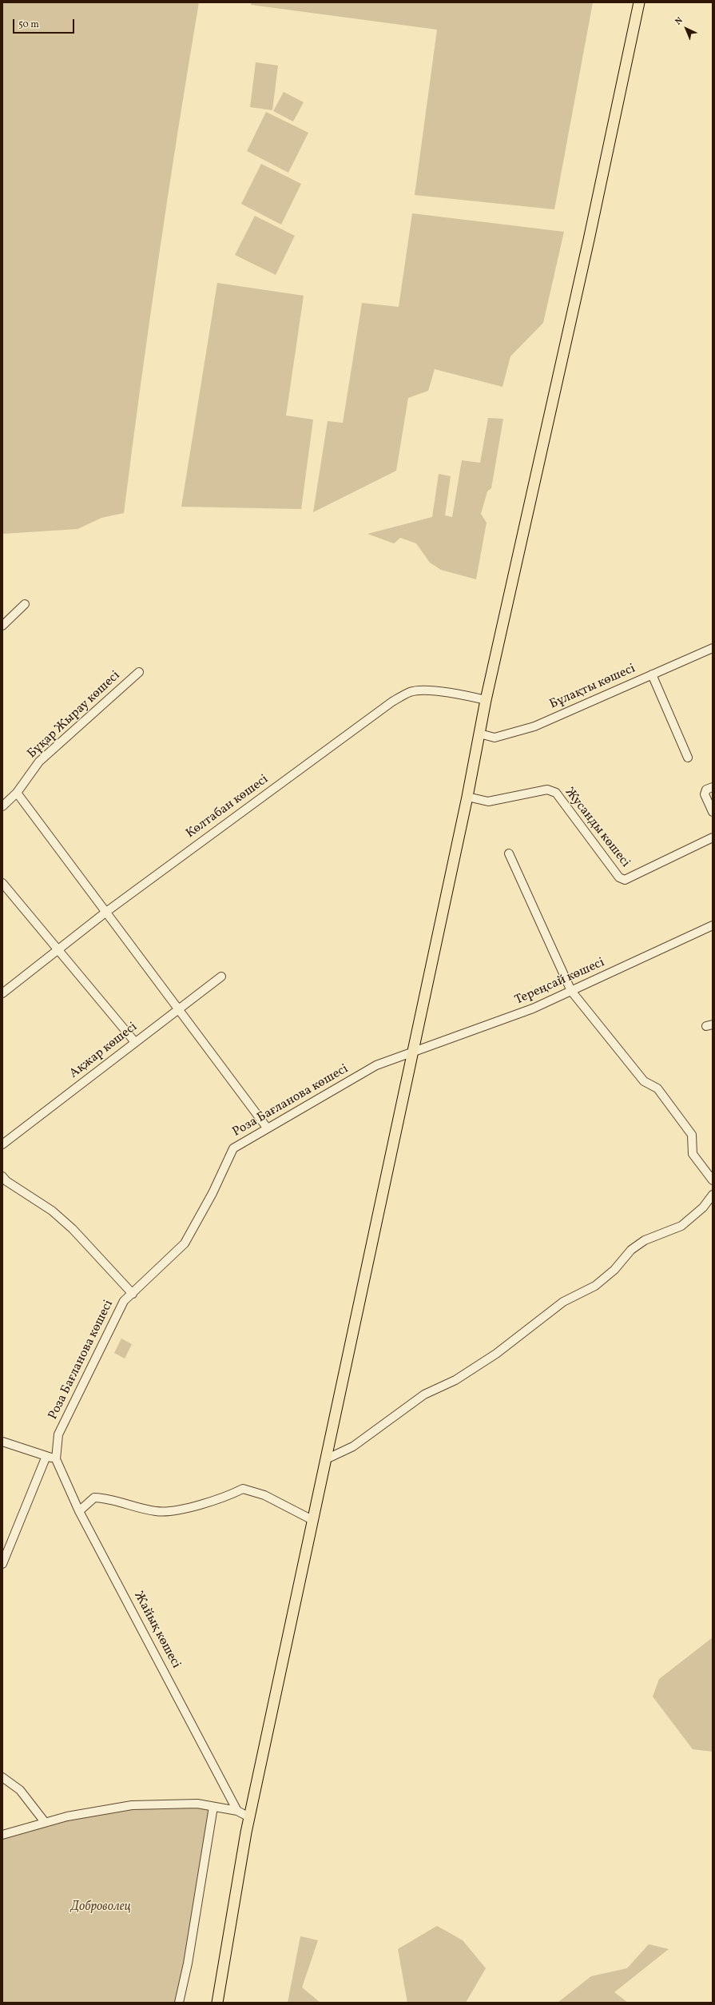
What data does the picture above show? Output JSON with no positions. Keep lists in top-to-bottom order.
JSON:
{
  "streets": {
    "street": [
      "Бұлақты көшесі",
      "Бұқар Жырау көшесі",
      "Көлтабан көшесі",
      "Жусанды көшесі",
      "Тереңсай көшесі",
      "Ақжар көшесі",
      "Роза Бағланова көшесі",
      "Жайық көшесі"
    ]
  },
  "crossings": [
    ["Тереңсай көшесі", "Роза Бағланова көшесі"],
    ["Роза Бағланова көшесі", "Жайық көшесі"]
  ],
  "parks": ["Доброволец"],
  "scale_bar": "50 m",
  "north": "top left"
}
